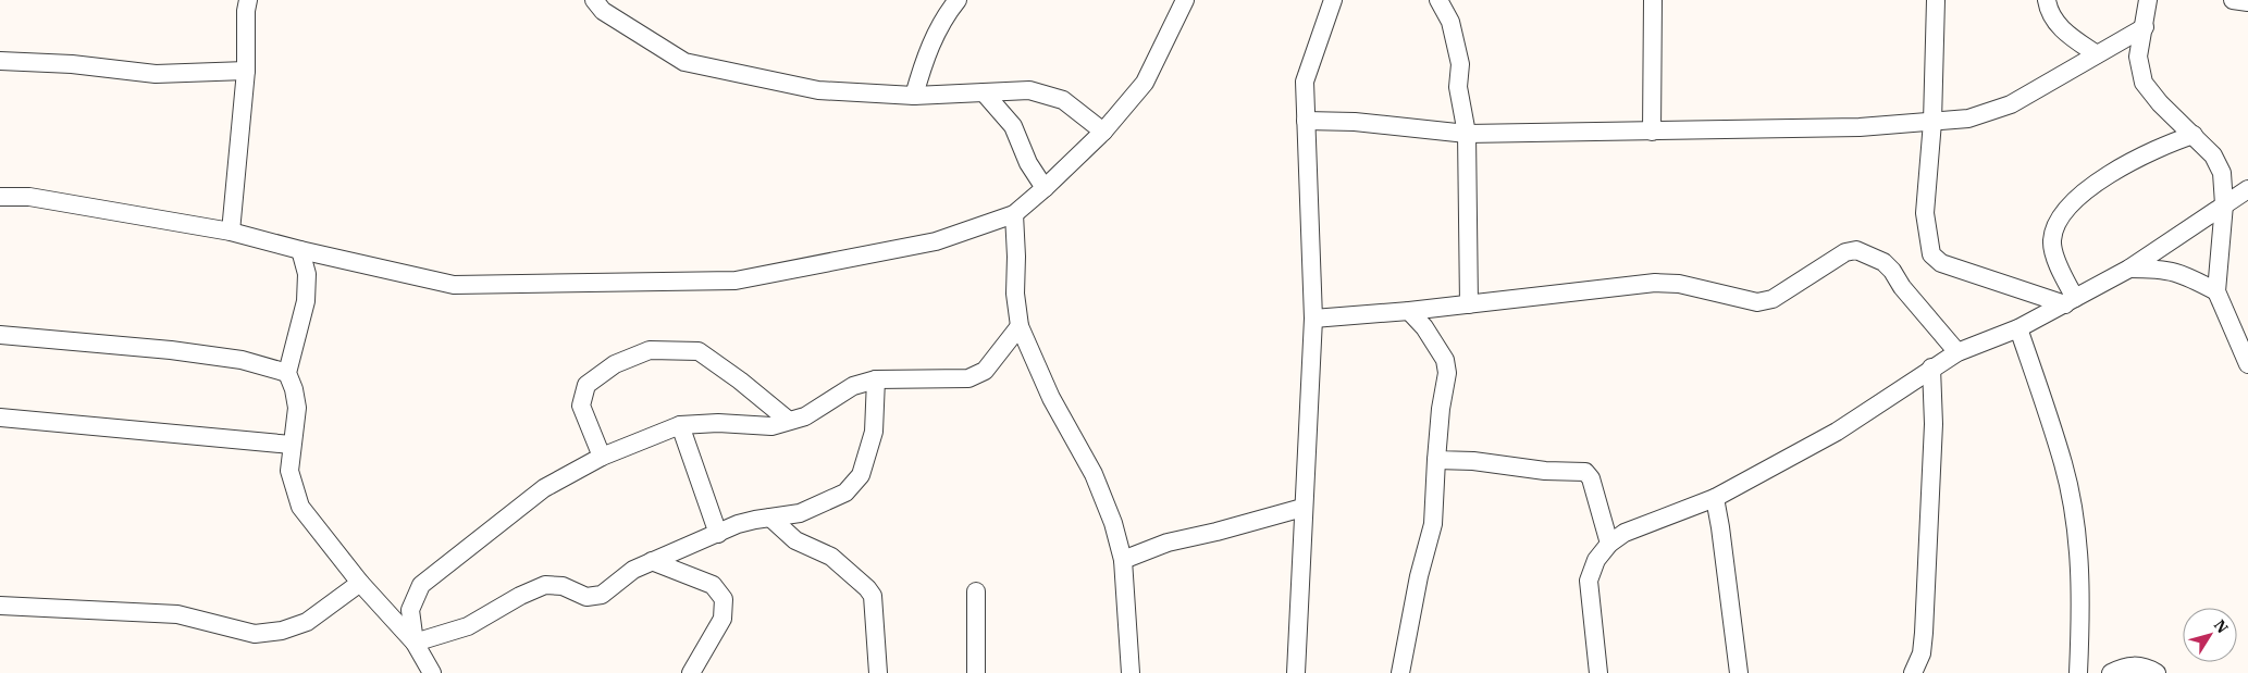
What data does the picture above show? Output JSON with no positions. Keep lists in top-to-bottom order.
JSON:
{
  "north": "top right"
}
